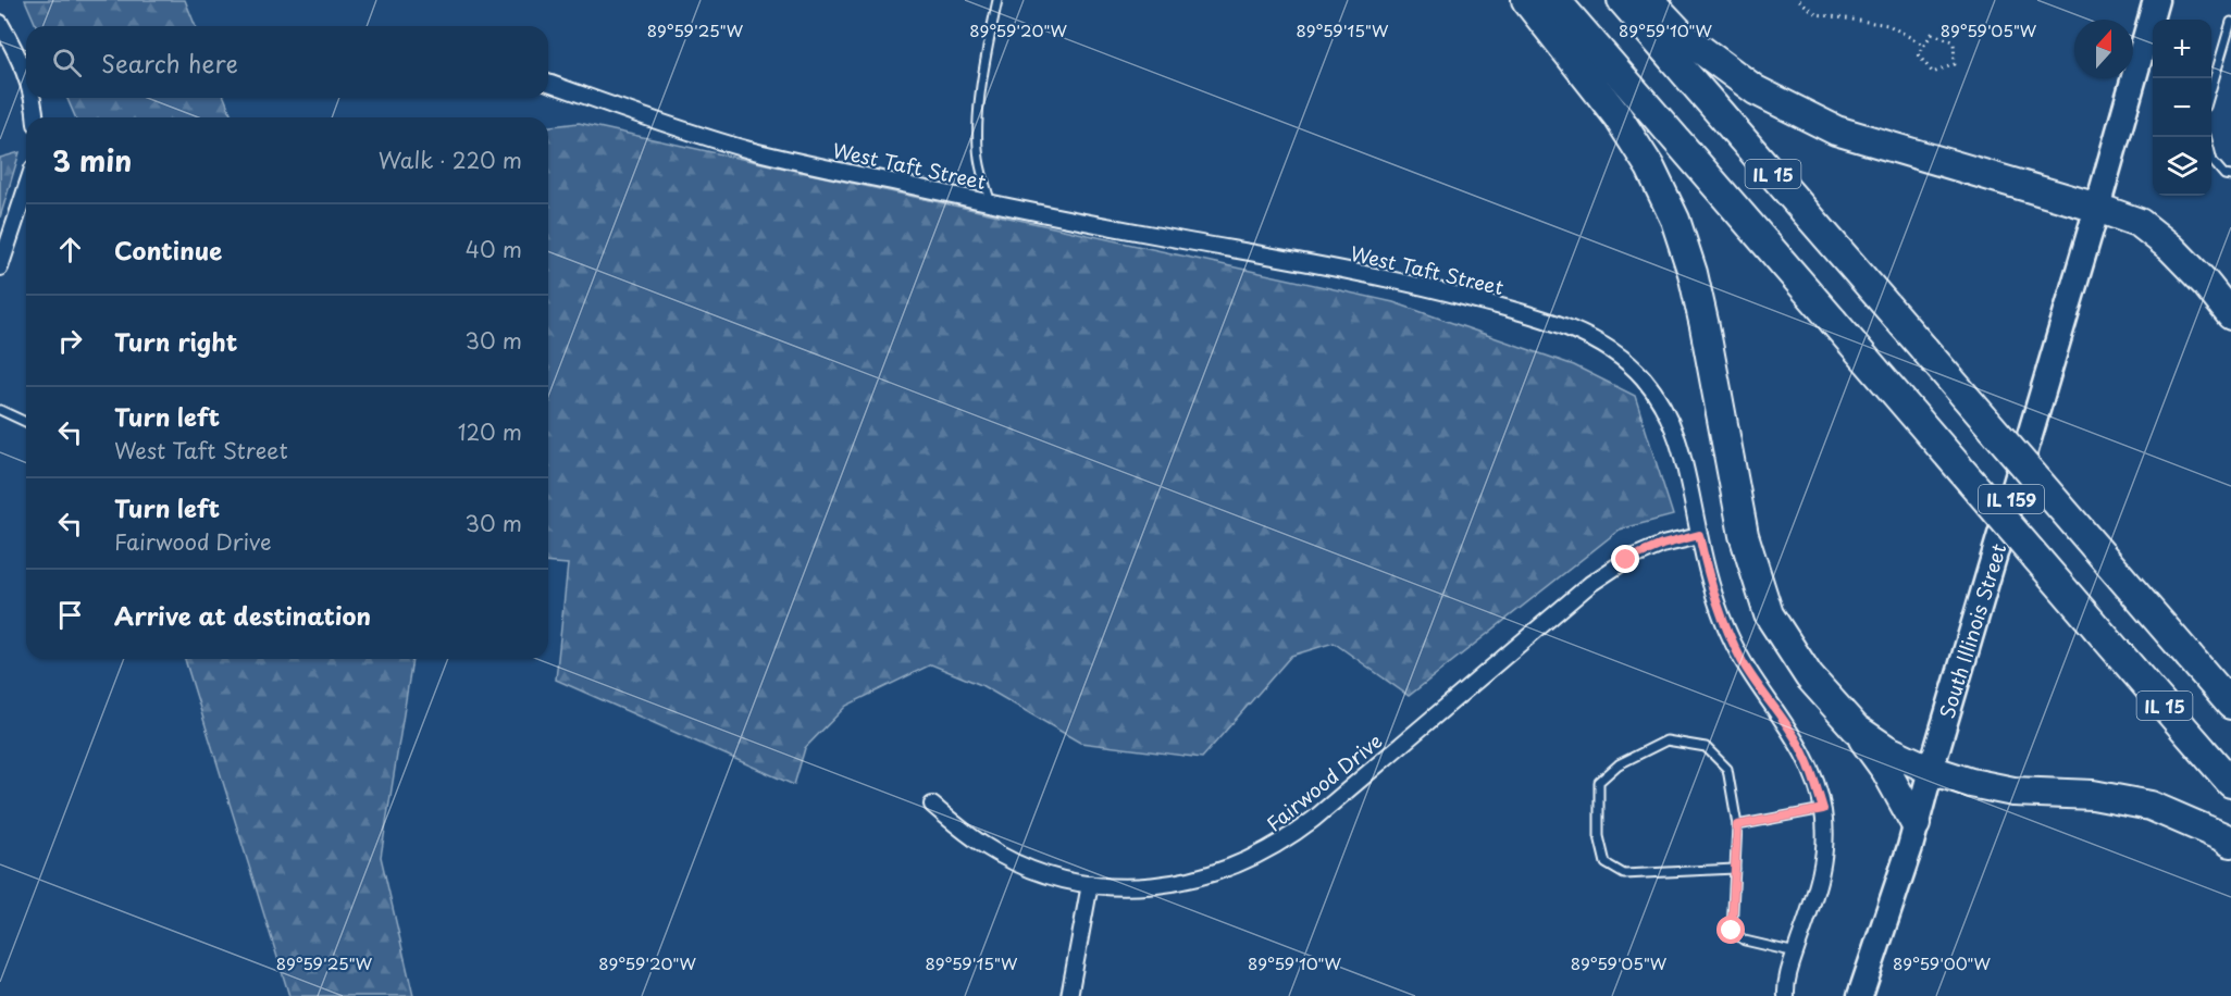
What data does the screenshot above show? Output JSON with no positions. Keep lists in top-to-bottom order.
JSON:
{
  "streets": {
    "highway": ["IL 15"],
    "main road": ["IL 159", "South Illinois Street"],
    "street": ["West Taft Street", "Fairwood Drive"]
  },
  "crossings": [
    ["West Taft Street", "Fairwood Drive"]
  ],
  "north": "top",
  "page": {
    "map_buttons": ["+", "−"],
    "search": "Search here",
    "heading": ["3 min", "Walk · 220 m"],
    "list": [
      ["Continue", "40 m"],
      ["Turn right", "30 m"],
      ["Turn left", "West Taft Street", "120 m"],
      ["Turn left", "Fairwood Drive", "30 m"],
      "Arrive at destination"
    ]
  },
  "coordinates": [
    "89°59'25\"W",
    "89°59'20\"W",
    "89°59'15\"W",
    "89°59'05\"W",
    "89°59'10\"W",
    "89°59'00\"W"
  ]
}
